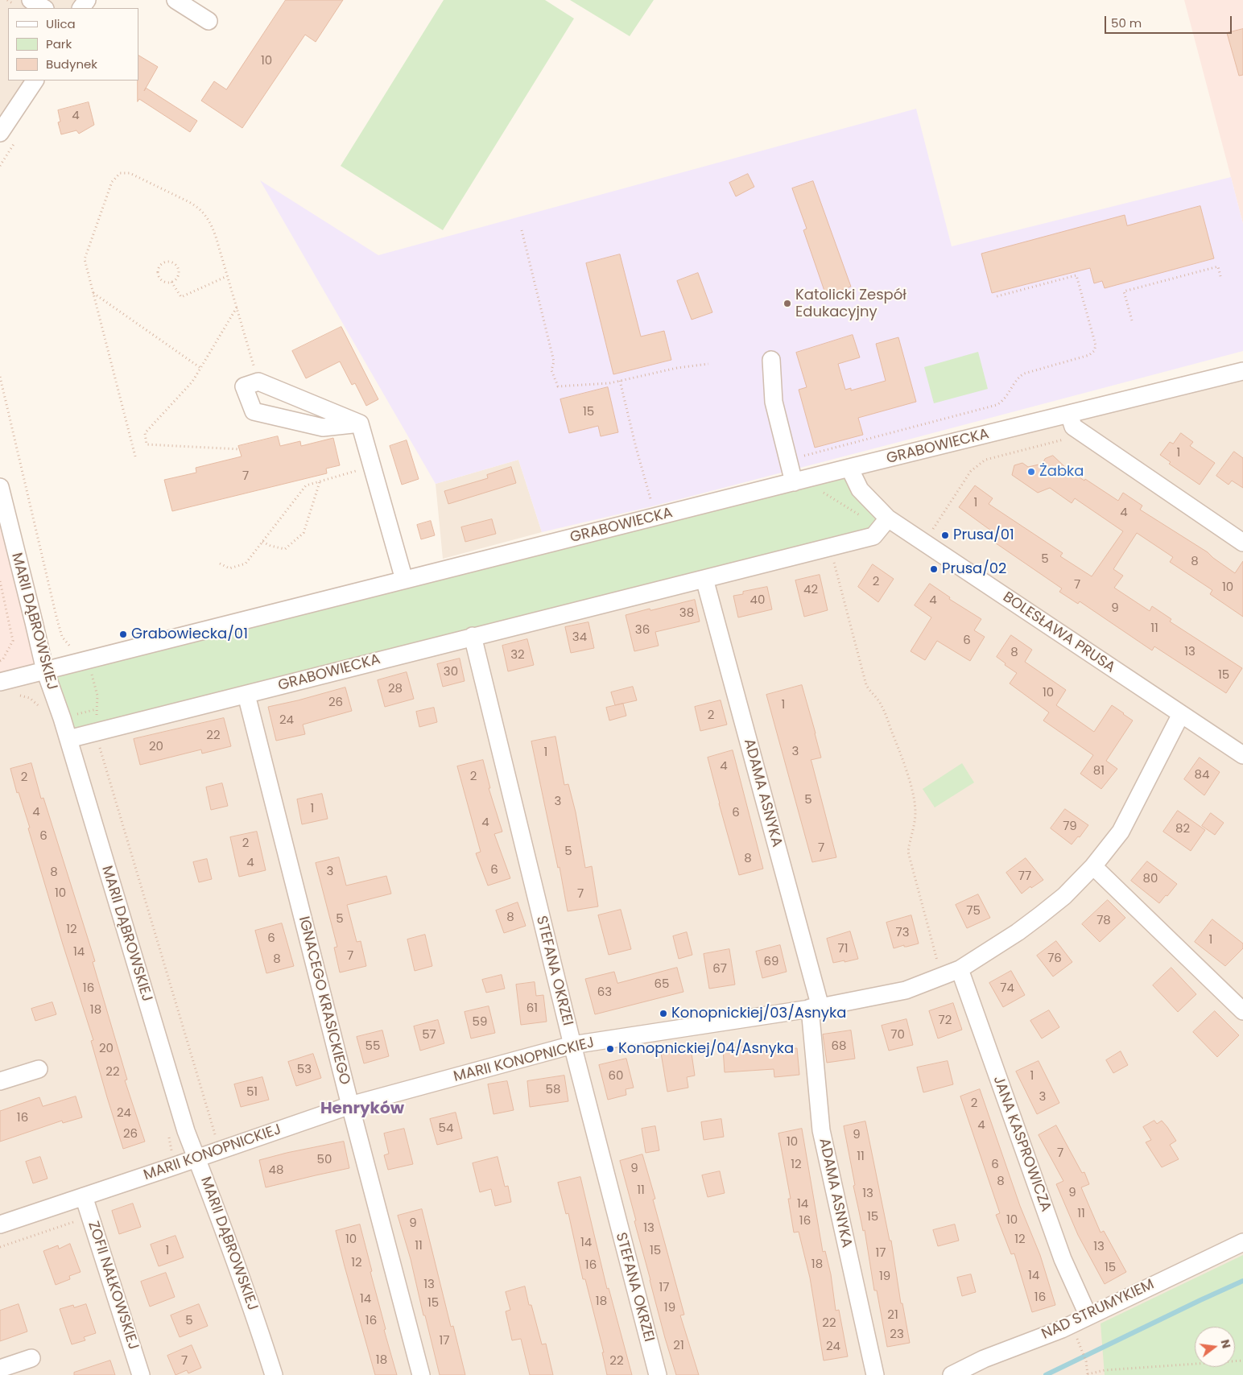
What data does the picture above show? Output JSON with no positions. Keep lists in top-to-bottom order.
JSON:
{
  "streets": {
    "street": [
      "GRABOWIECKA",
      "MARII DĄBROWSKIEJ",
      "BOLESŁAWA PRUSA",
      "ADAMA ASNYKA",
      "STEFANA OKRZEI",
      "IGNACEGO KRASICKIEGO",
      "MARII KONOPNICKIEJ",
      "JANA KASPROWICZA",
      "ZOFII NAŁKOWSKIEJ",
      "NAD STRUMYKIEM"
    ]
  },
  "crossings": [
    ["GRABOWIECKA", "MARII DĄBROWSKIEJ"],
    ["GRABOWIECKA", "BOLESŁAWA PRUSA"],
    ["GRABOWIECKA", "ADAMA ASNYKA"],
    ["GRABOWIECKA", "STEFANA OKRZEI"],
    ["GRABOWIECKA", "IGNACEGO KRASICKIEGO"],
    ["MARII DĄBROWSKIEJ", "MARII KONOPNICKIEJ"],
    ["BOLESŁAWA PRUSA", "MARII KONOPNICKIEJ"],
    ["ADAMA ASNYKA", "MARII KONOPNICKIEJ"],
    ["STEFANA OKRZEI", "MARII KONOPNICKIEJ"],
    ["IGNACEGO KRASICKIEGO", "MARII KONOPNICKIEJ"],
    ["MARII KONOPNICKIEJ", "JANA KASPROWICZA"],
    ["MARII KONOPNICKIEJ", "ZOFII NAŁKOWSKIEJ"],
    ["JANA KASPROWICZA", "NAD STRUMYKIEM"]
  ],
  "districts": ["Henryków"],
  "places": [
    "Katolicki Zespół Edukacyjny",
    "Żabka",
    "Prusa/01",
    "Prusa/02",
    "Grabowiecka/01",
    "Konopnickiej/03/Asnyka",
    "Konopnickiej/04/Asnyka"
  ],
  "house_numbers": [
    "10",
    "4",
    "15",
    "1",
    "7",
    "1",
    "4",
    "5",
    "8",
    "2",
    "7",
    "10",
    "42",
    "40",
    "4",
    "9",
    "38",
    "11",
    "36",
    "34",
    "6",
    "13",
    "8",
    "32",
    "30",
    "15",
    "28",
    "10",
    "26",
    "1",
    "2",
    "24",
    "22",
    "20",
    "3",
    "1",
    "4",
    "81",
    "84",
    "2",
    "2",
    "5",
    "3",
    "1",
    "4",
    "6",
    "4",
    "79",
    "82",
    "6",
    "2",
    "7",
    "5",
    "8",
    "4",
    "6",
    "3",
    "8",
    "77",
    "80",
    "10",
    "7",
    "75",
    "8",
    "5",
    "78",
    "12",
    "73",
    "6",
    "1",
    "71",
    "14",
    "7",
    "76",
    "8",
    "69",
    "67",
    "65",
    "16",
    "74",
    "63",
    "61",
    "18",
    "72",
    "59",
    "57",
    "70",
    "55",
    "68",
    "20",
    "53",
    "22",
    "60",
    "1",
    "58",
    "51",
    "3",
    "2",
    "24",
    "16",
    "4",
    "54",
    "26",
    "9",
    "10",
    "7",
    "11",
    "50",
    "12",
    "6",
    "9",
    "48",
    "8",
    "11",
    "9",
    "13",
    "14",
    "11",
    "15",
    "10",
    "16",
    "9",
    "13",
    "10",
    "12",
    "14",
    "11",
    "13",
    "1",
    "15",
    "17",
    "12",
    "18",
    "16",
    "15",
    "14",
    "19",
    "13",
    "17",
    "16",
    "14",
    "18",
    "15",
    "19",
    "21",
    "5",
    "16",
    "22",
    "23",
    "17",
    "21",
    "24",
    "18",
    "7",
    "22"
  ],
  "legend": ["Ulica", "Park", "Budynek"],
  "scale_bar": "50 m",
  "north": "right"
}
